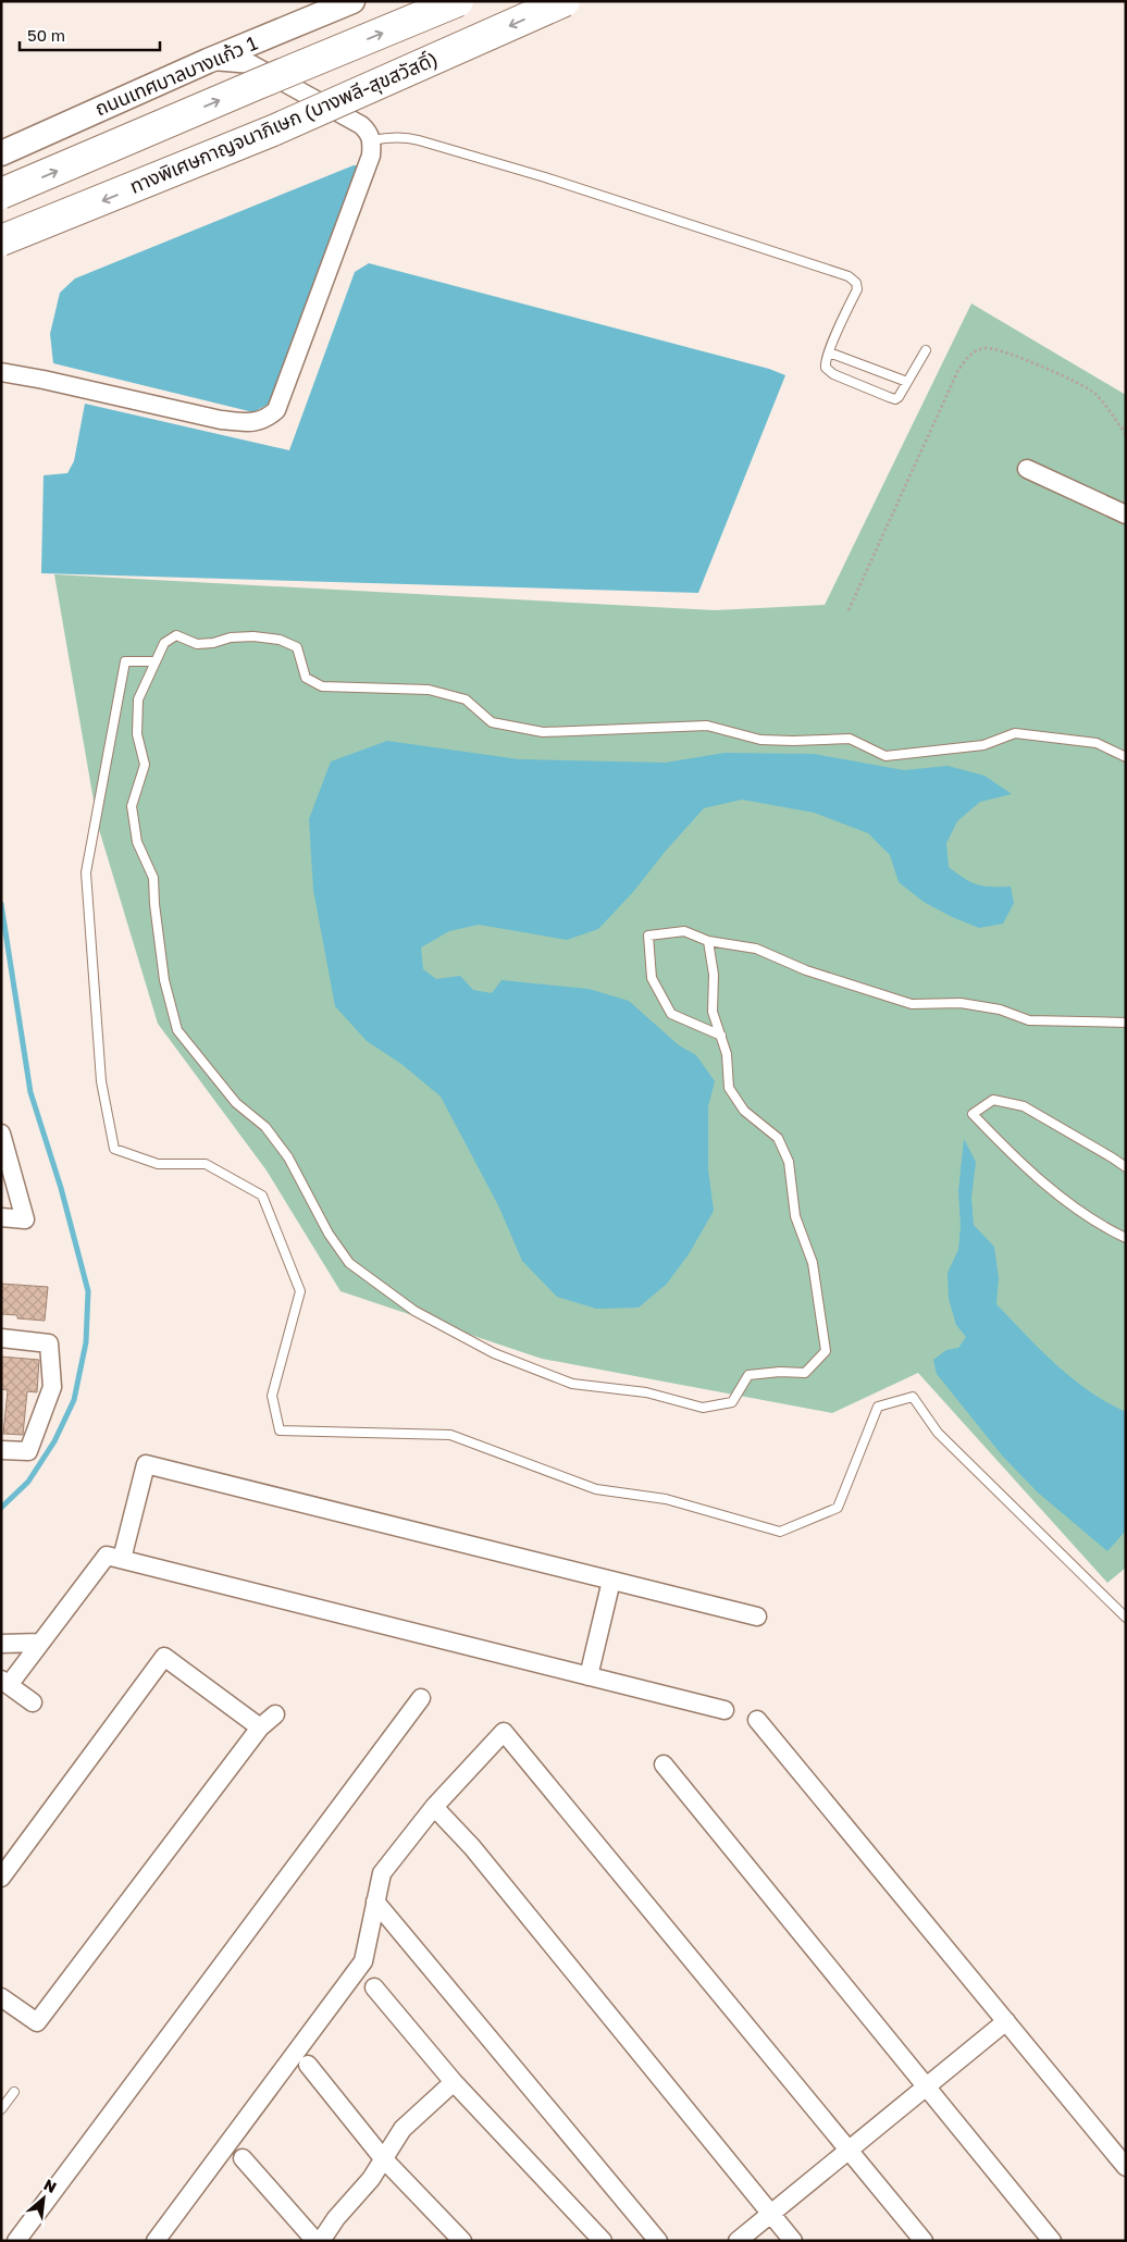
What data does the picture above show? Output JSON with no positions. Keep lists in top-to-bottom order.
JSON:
{
  "streets": {
    "highway": ["ทางพิเศษกาญจนาภิเษก (บางพลี-สุขสวัสดิ์)"],
    "main road": ["ถนนเทศบาลบางแก้ว 1"]
  },
  "scale_bar": "50 m",
  "north": "top right"
}
